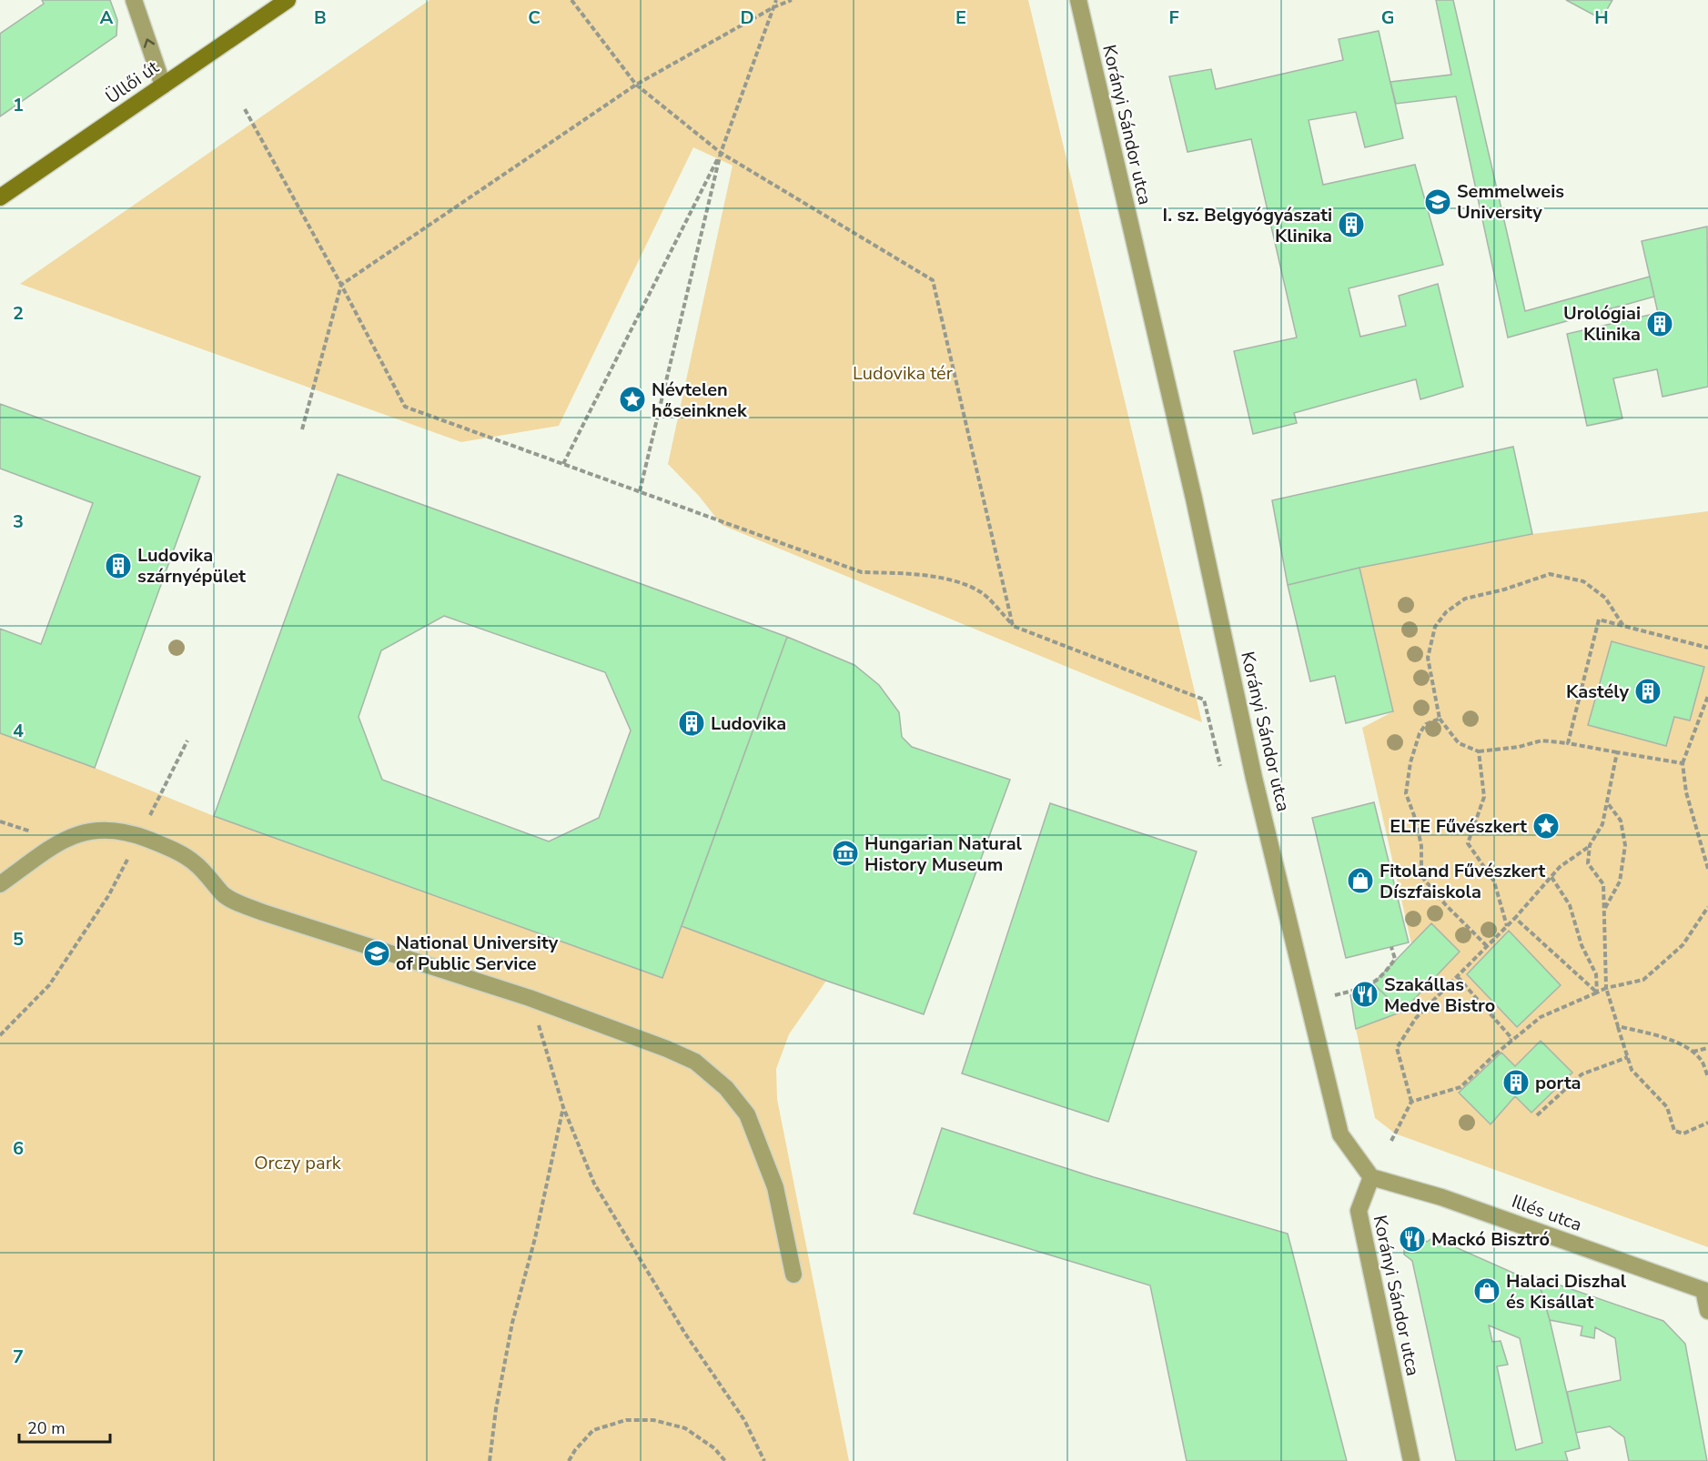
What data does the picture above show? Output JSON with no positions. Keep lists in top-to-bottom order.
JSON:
{
  "streets": {
    "main road": ["Üllői út"],
    "street": ["Korányi Sándor utca", "Illés utca"]
  },
  "crossings": [
    ["Korányi Sándor utca", "Illés utca"]
  ],
  "parks": ["Ludovika tér", "Orczy park"],
  "places": {
    "school or university": ["Semmelweis University", "National University of Public Service"],
    "building": [
      "I. sz. Belgyógyászati Klinika",
      "Urológiai Klinika",
      "Ludovika szárnyépület",
      "Kastély",
      "Ludovika",
      "porta"
    ],
    "place": ["Névtelen hőseinknek", "ELTE Fűvészkert"],
    "museum": ["Hungarian Natural History Museum"],
    "shop": ["Fitoland Fűvészkert Díszfaiskola", "Halaci Diszhal és Kisállat"],
    "restaurant": ["Szakállas Medve Bistro", "Mackó Bisztró"]
  },
  "scale_bar": "20 m",
  "grid": {
    "columns": [
      "A",
      "B",
      "C",
      "D",
      "E",
      "F",
      "G",
      "H"
    ],
    "rows": [
      "1",
      "2",
      "3",
      "4",
      "5",
      "6",
      "7"
    ]
  }
}
